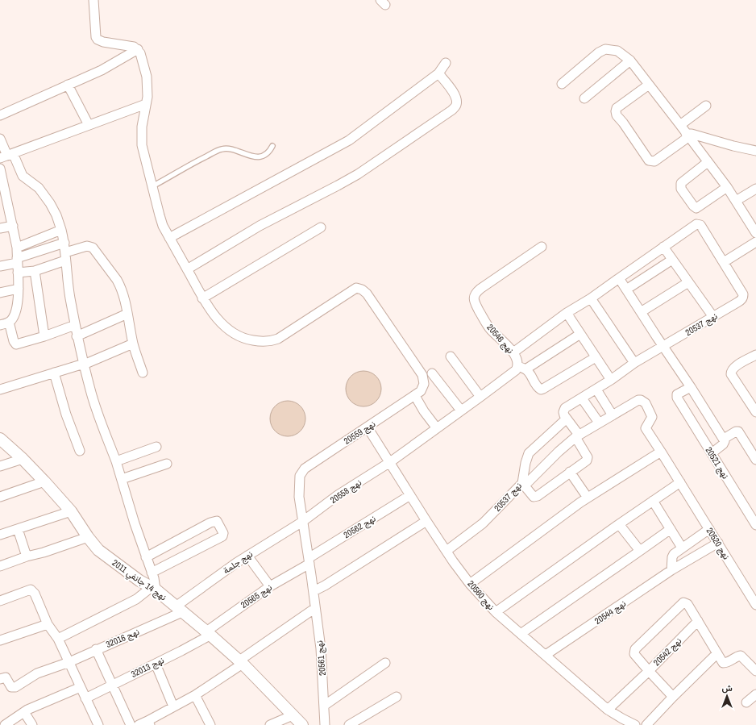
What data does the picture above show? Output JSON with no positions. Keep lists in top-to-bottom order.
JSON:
{
  "streets": {
    "street": [
      "نهج 20537",
      "نهج 20546",
      "نهج 20559",
      "نهج 20521",
      "نهج 20558",
      "نهج 20562",
      "نهج 20520",
      "نهج جلمة",
      "نهج 14 جانفي 2011",
      "نهج 20560",
      "نهج 20565",
      "نهج 20544",
      "نهج 32016",
      "نهج 20542",
      "نهج 20561",
      "نهج 32013"
    ]
  },
  "crossings": [
    ["نهج 20537", "نهج 20560"],
    ["نهج 20559", "نهج 20560"],
    ["نهج 20559", "نهج 20561"],
    ["نهج 20558", "نهج جلمة"],
    ["نهج 20558", "نهج 20560"],
    ["نهج 20558", "نهج 20561"],
    ["نهج 20562", "نهج 20560"],
    ["نهج 20562", "نهج 20565"],
    ["نهج 20562", "نهج 20561"],
    ["نهج 20520", "نهج 20544"],
    ["نهج جلمة", "نهج 14 جانفي 2011"],
    ["نهج جلمة", "نهج 32016"],
    ["نهج جلمة", "نهج 20561"],
    ["نهج 14 جانفي 2011", "نهج 20565"],
    ["نهج 14 جانفي 2011", "نهج 32016"],
    ["نهج 14 جانفي 2011", "نهج 32013"],
    ["نهج 20560", "نهج 20544"],
    ["نهج 20565", "نهج 20561"],
    ["نهج 20565", "نهج 32013"]
  ],
  "north": "top"
}
